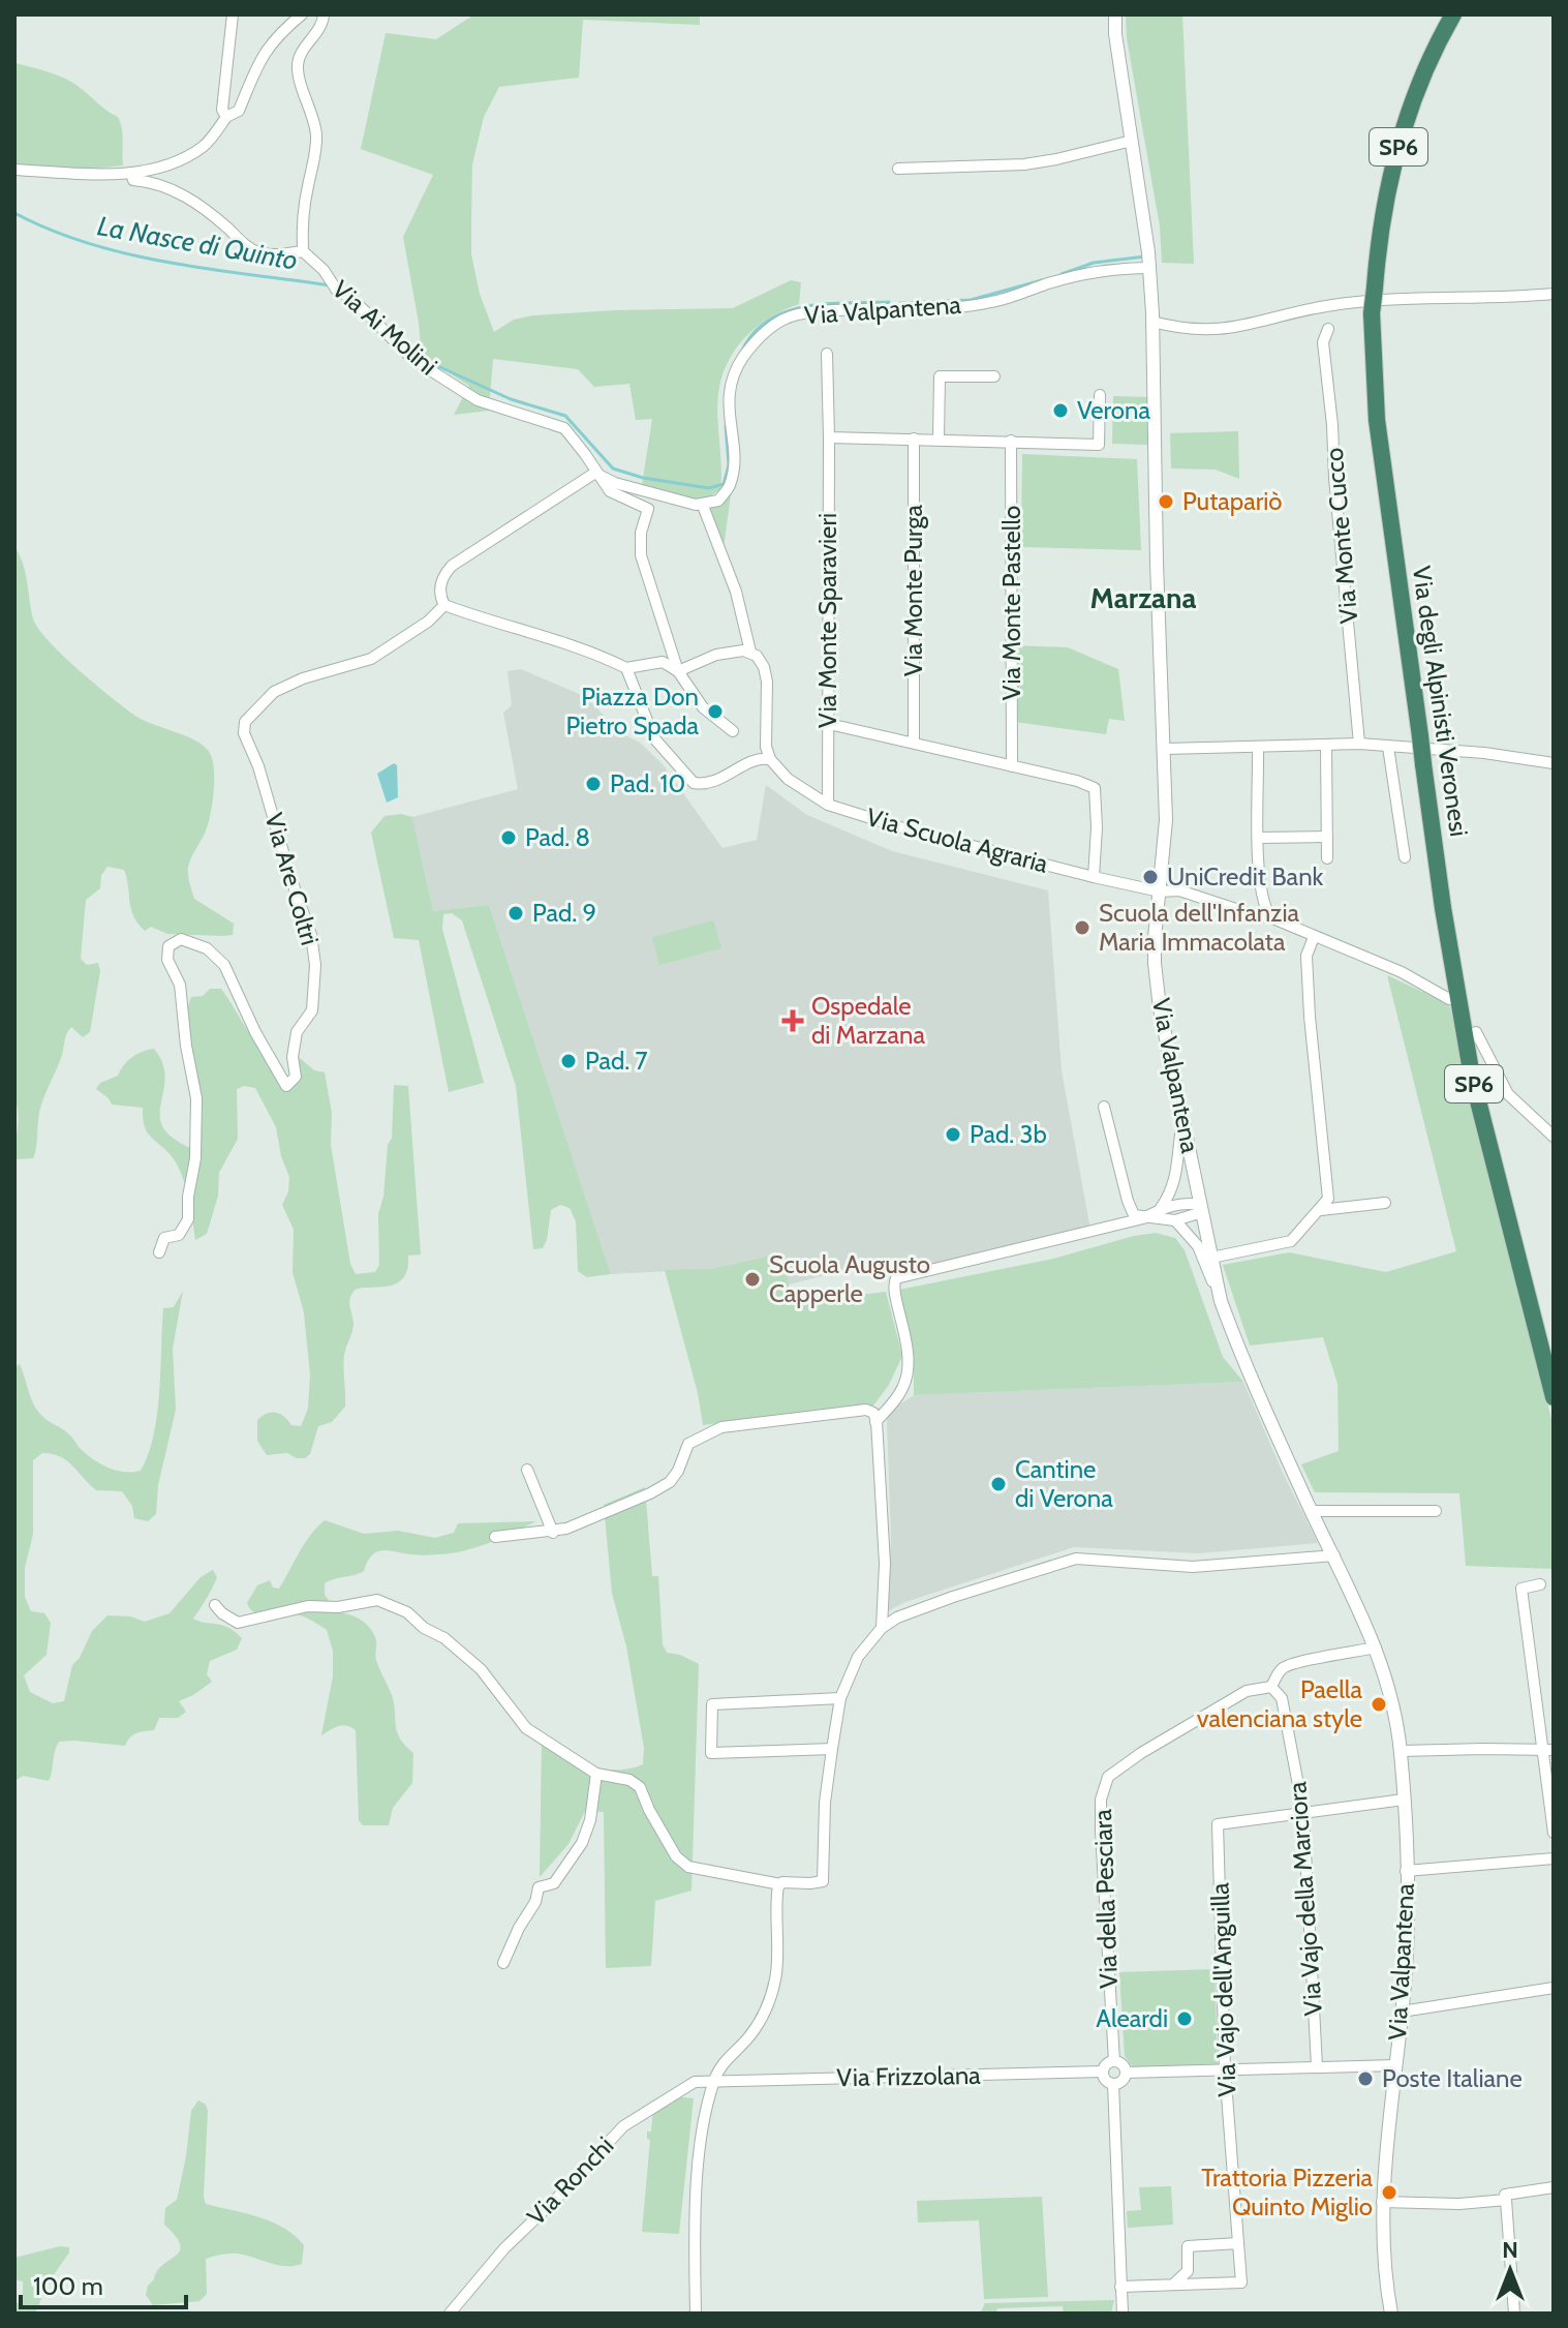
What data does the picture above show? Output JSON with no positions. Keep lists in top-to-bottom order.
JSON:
{
  "streets": {
    "highway": ["SP6", "Via degli Alpinisti Veronesi"],
    "street": [
      "Via Valpantena",
      "Via Ai Molini",
      "Via Monte Cucco",
      "Via Monte Purga",
      "Via Monte Pastello",
      "Via Monte Sparavieri",
      "Via Scuola Agraria",
      "Via Are Coltri",
      "Via della Pesciara",
      "Via Vajo della Marciora",
      "Via Vajo dell'Anguilla",
      "Via Frizzolana",
      "Via Ronchi"
    ]
  },
  "crossings": [
    ["Via Valpantena", "Via Scuola Agraria"],
    ["Via Monte Sparavieri", "Via Scuola Agraria"],
    ["Via della Pesciara", "Via Vajo della Marciora"],
    ["Via della Pesciara", "Via Frizzolana"],
    ["Via Vajo della Marciora", "Via Vajo dell'Anguilla"],
    ["Via Frizzolana", "Via Ronchi"]
  ],
  "districts": ["Marzana"],
  "water": ["La Nasce di Quinto"],
  "places": {
    "other": [
      "Verona",
      "Putapariò",
      "Piazza Don Pietro Spada",
      "Pad. 10",
      "Pad. 8",
      "UniCredit Bank",
      "Pad. 9",
      "Scuola dell'Infanzia Maria Immacolata",
      "Pad. 7",
      "Pad. 3b",
      "Scuola Augusto Capperle",
      "Cantine di Verona",
      "Paella valenciana style",
      "Aleardi",
      "Poste Italiane",
      "Trattoria Pizzeria Quinto Miglio"
    ],
    "health": ["Ospedale di Marzana"]
  },
  "scale_bar": "100 m",
  "north": "top"
}
